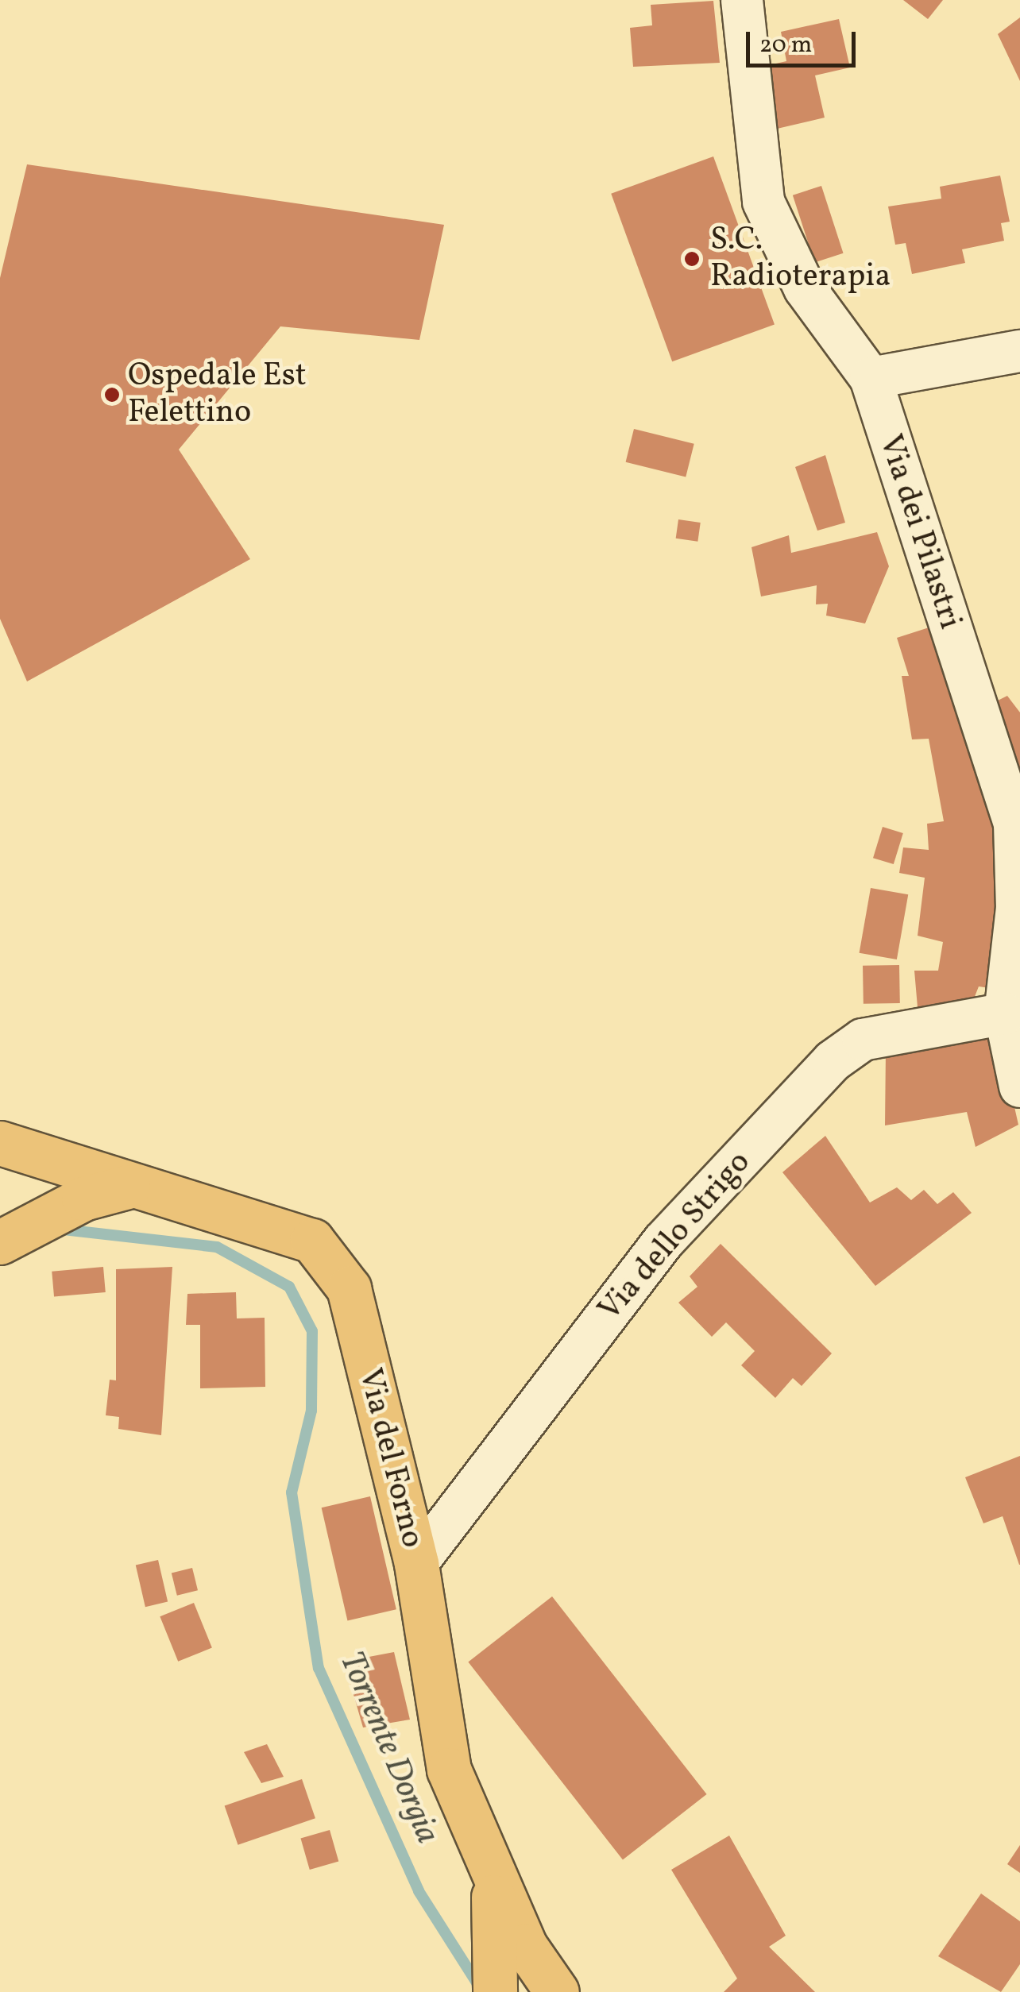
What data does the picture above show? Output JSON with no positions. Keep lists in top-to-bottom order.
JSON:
{
  "streets": {
    "main road": ["Via del Forno"],
    "street": ["Via dei Pilastri", "Via dello Strigo"]
  },
  "crossings": [
    ["Via dei Pilastri", "Via dello Strigo"],
    ["Via dello Strigo", "Via del Forno"]
  ],
  "water": ["Torrente Dorgia"],
  "places": ["S.C. Radioterapia", "Ospedale Est Felettino"],
  "scale_bar": "20 m"
}
